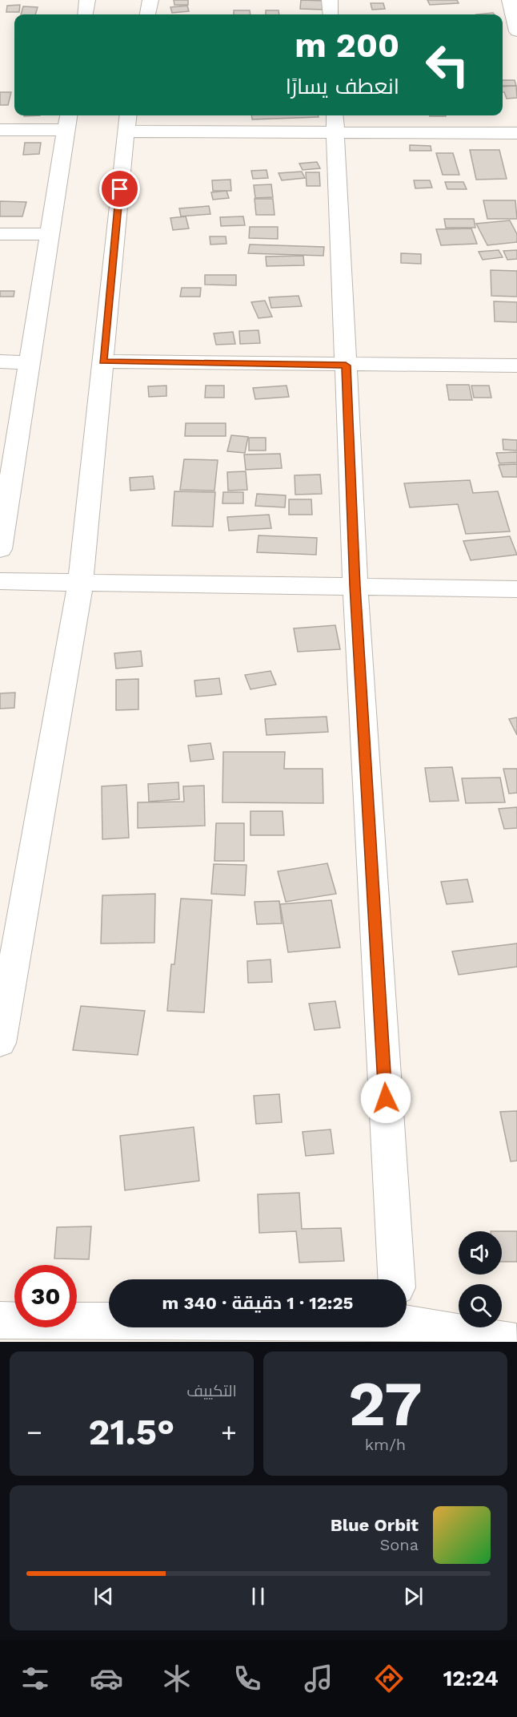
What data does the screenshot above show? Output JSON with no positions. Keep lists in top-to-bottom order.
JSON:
{
  "page": {
    "turn": ["200 m", "انعطف يسارًا"],
    "limit": "30",
    "trip": "12:25 · 1 دقيقة · 340 m",
    "tile": [
      ["27", "km/h"],
      "التكييف"
    ],
    "heat": ["−", "21.5°", "+"],
    "song": ["Blue Orbit", "Sona"],
    "tabs": "12:24"
  }
}
